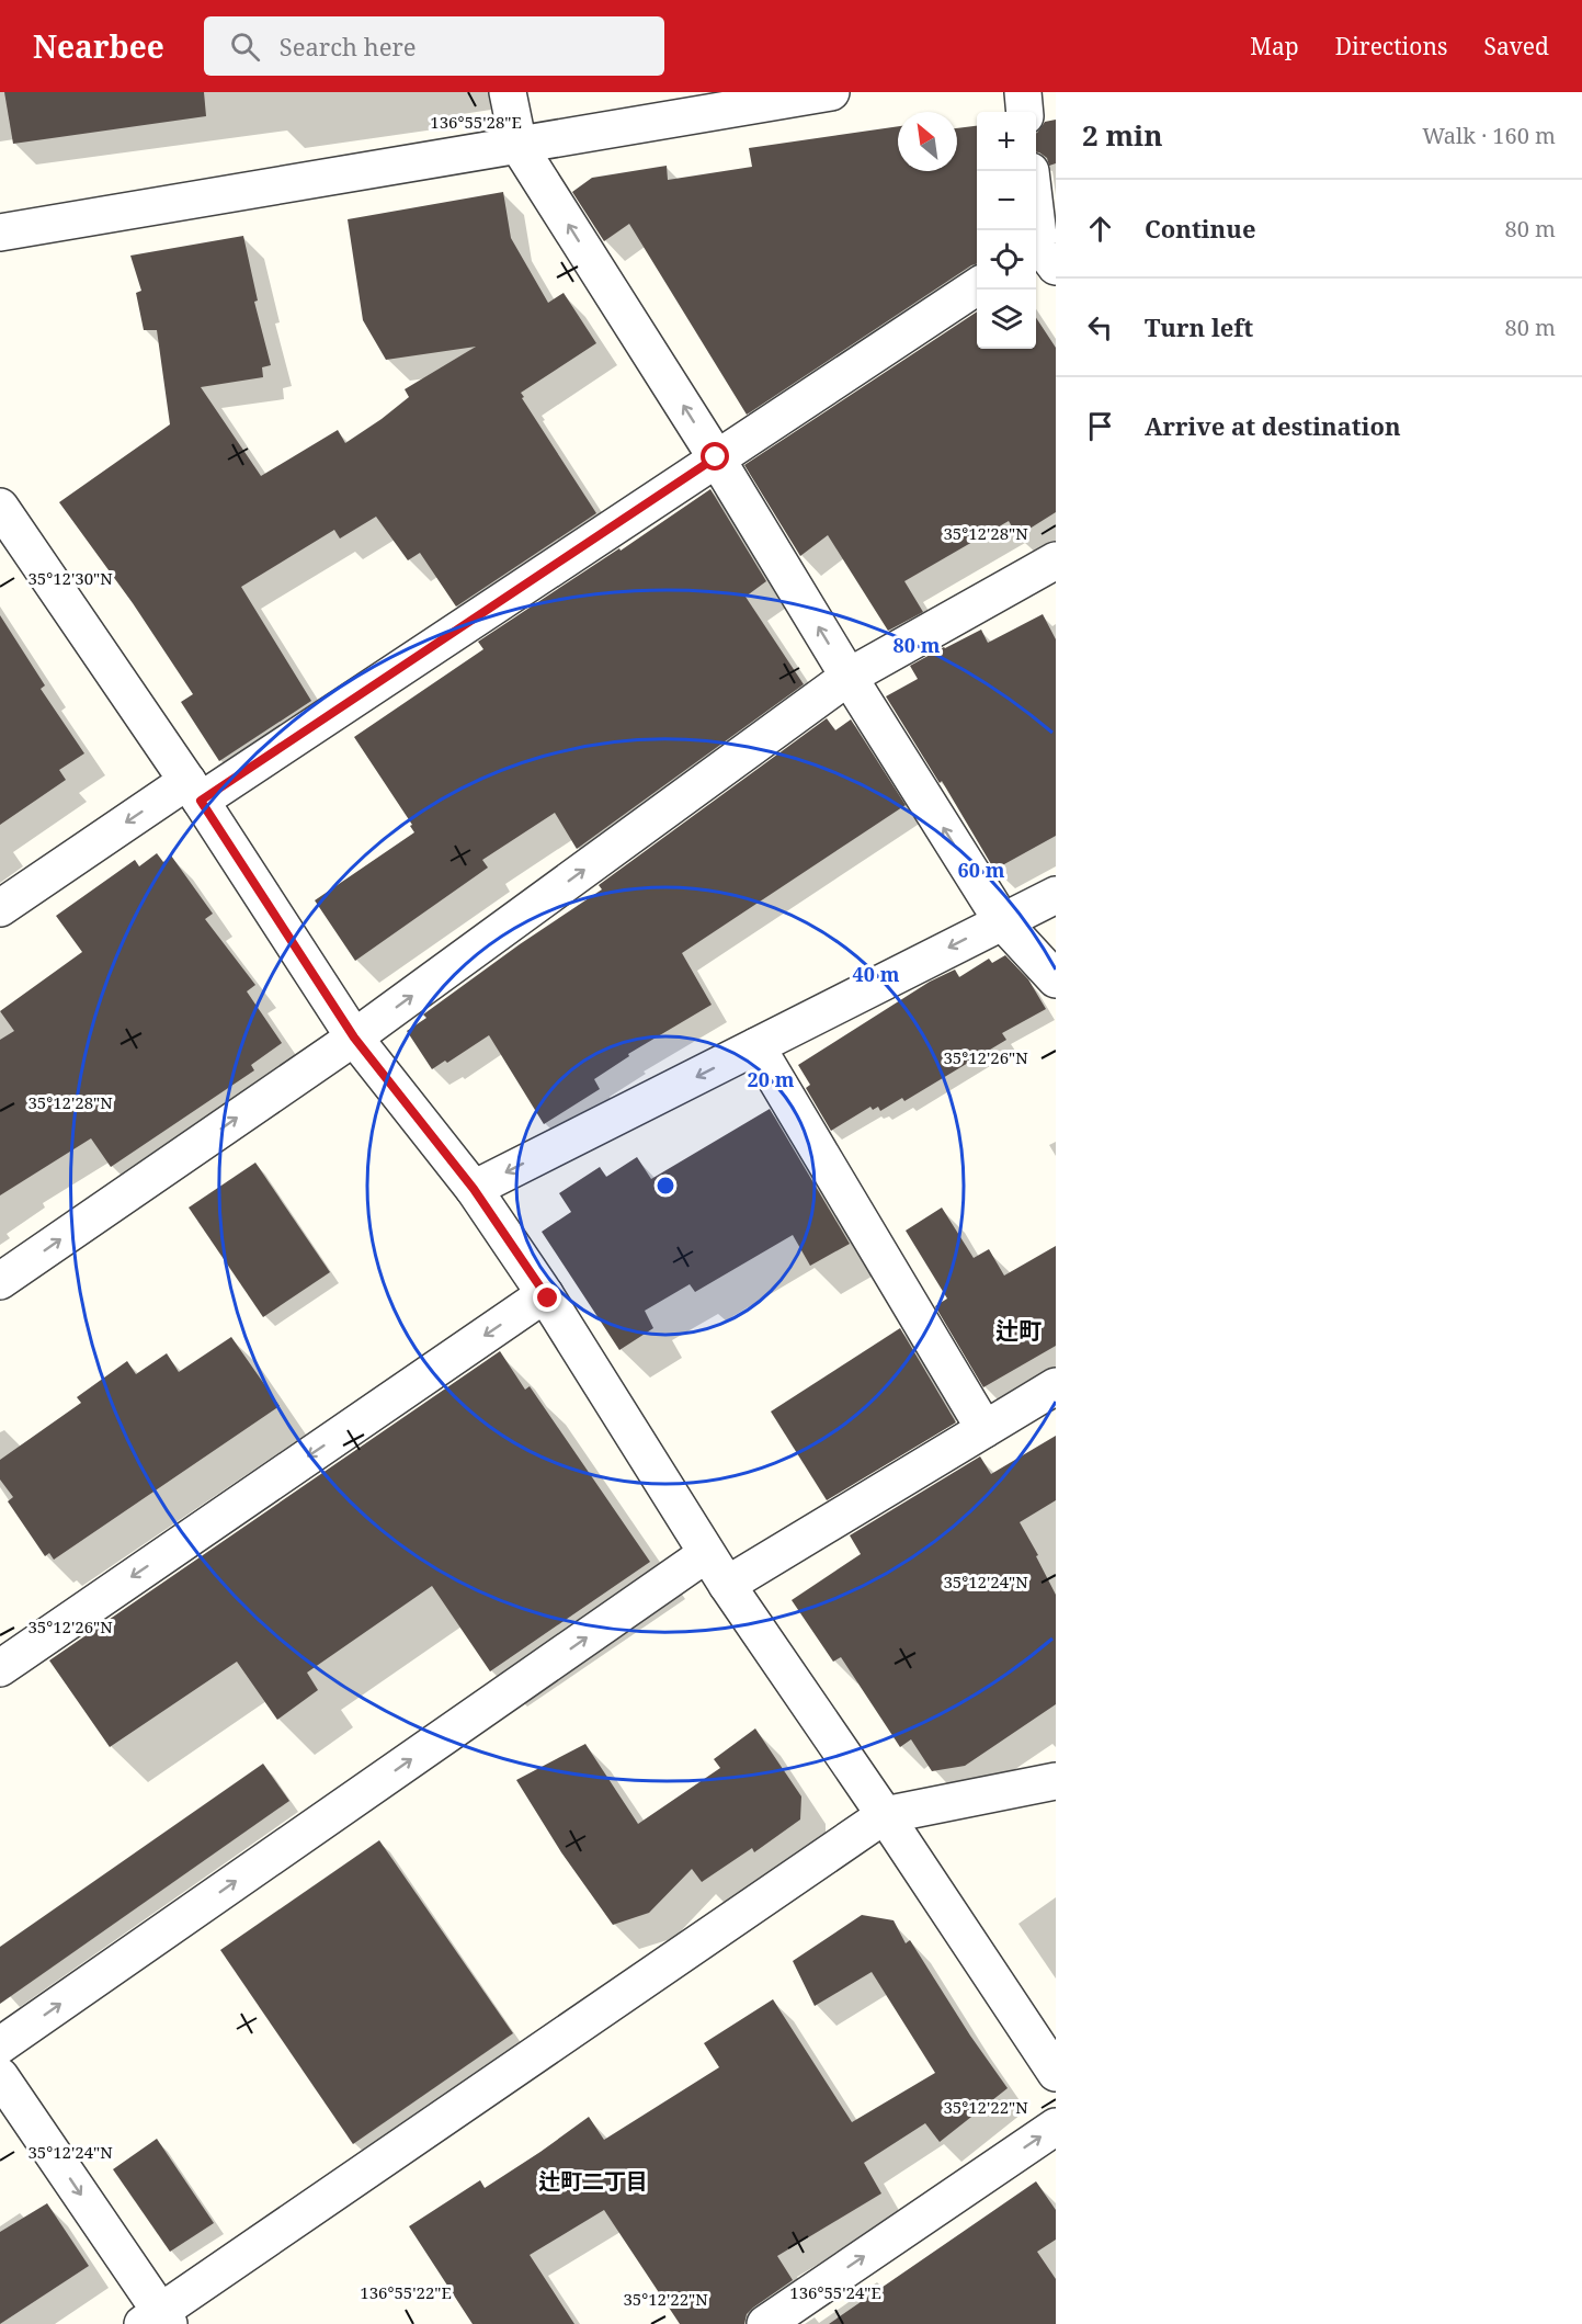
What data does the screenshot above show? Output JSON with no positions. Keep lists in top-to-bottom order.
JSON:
{
  "districts": ["辻町", "辻町二丁目"],
  "north": "top left",
  "page": {
    "header": "Nearbee",
    "search": "Search here",
    "nav": ["Map", "Directions", "Saved"],
    "heading": ["2 min", "Walk · 160 m"],
    "map_buttons": ["+", "−"],
    "list": [
      ["Continue", "80 m"],
      ["Turn left", "80 m"],
      "Arrive at destination"
    ]
  },
  "coordinates": [
    "136°55'28\"E",
    "35°12'28\"N",
    "35°12'30\"N",
    "35°12'26\"N",
    "35°12'24\"N",
    "35°12'22\"N",
    "136°55'22\"E",
    "136°55'24\"E"
  ],
  "rings": [
    "80 m",
    "60 m",
    "40 m",
    "20 m"
  ]
}
